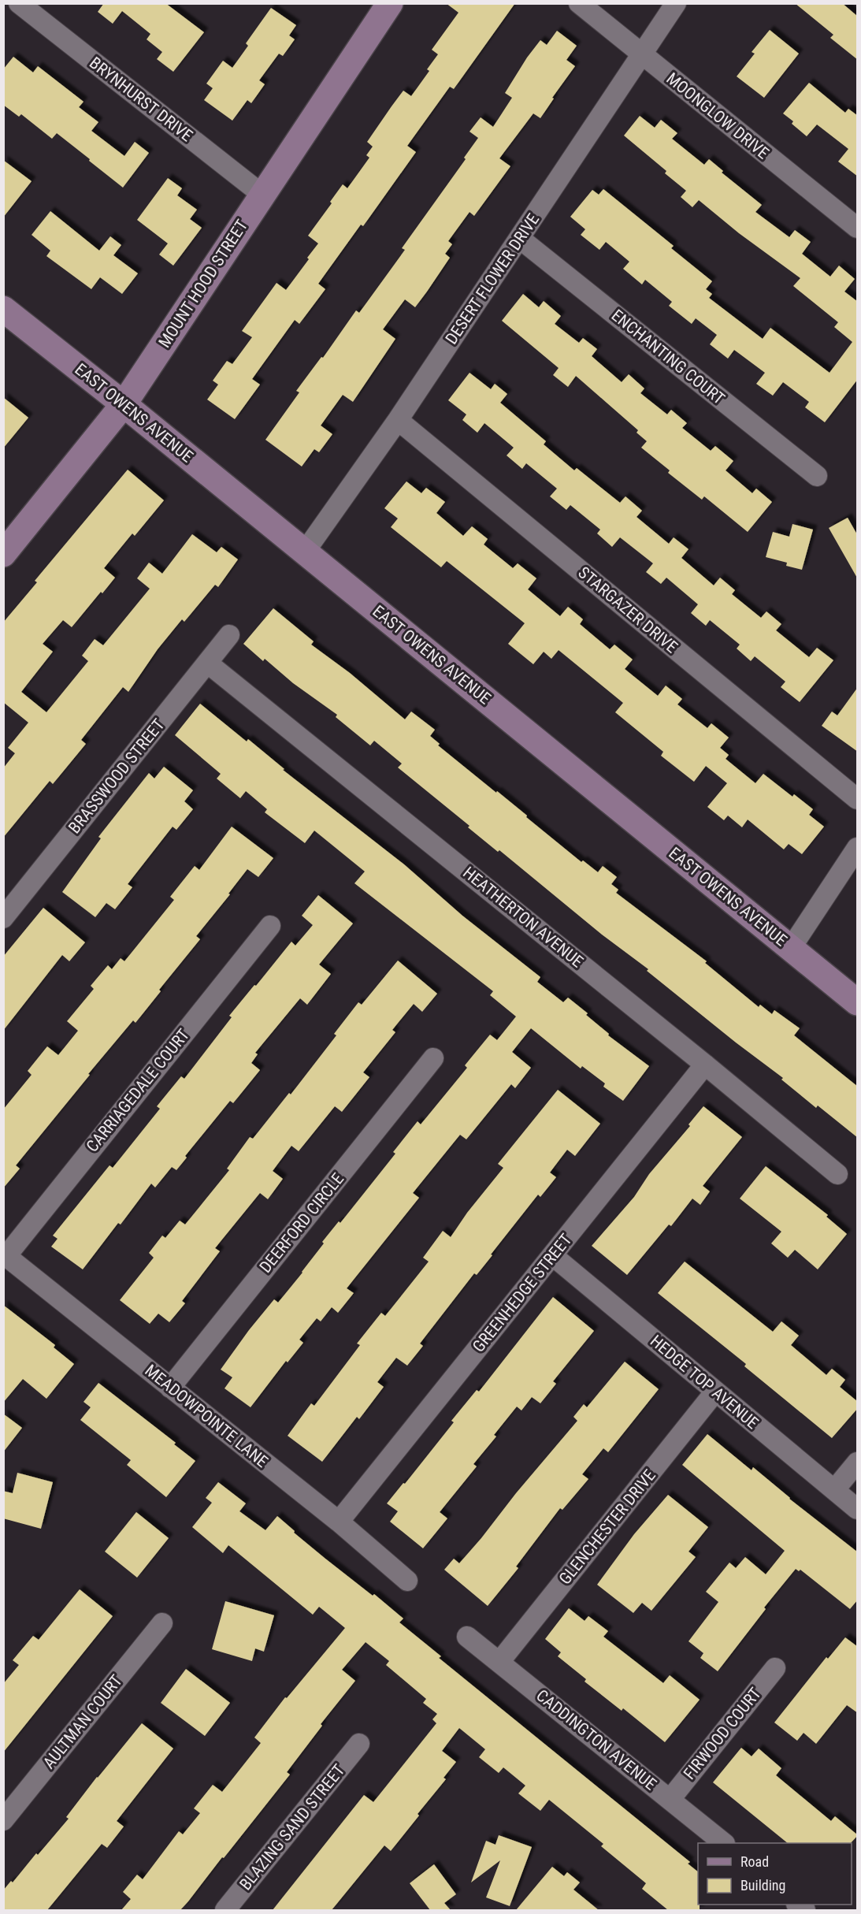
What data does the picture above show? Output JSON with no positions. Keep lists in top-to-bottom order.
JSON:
{
  "streets": {
    "main road": ["MOUNT HOOD STREET", "EAST OWENS AVENUE"],
    "street": [
      "BRYNHURST DRIVE",
      "MOONGLOW DRIVE",
      "DESERT FLOWER DRIVE",
      "ENCHANTING COURT",
      "STARGAZER DRIVE",
      "BRASSWOOD STREET",
      "HEATHERTON AVENUE",
      "CARRIAGEDALE COURT",
      "DEERFORD CIRCLE",
      "GREENHEDGE STREET",
      "HEDGE TOP AVENUE",
      "MEADOWPOINTE LANE",
      "GLENCHESTER DRIVE",
      "AULTMAN COURT",
      "FIRWOOD COURT",
      "CADDINGTON AVENUE",
      "BLAZING SAND STREET"
    ]
  },
  "crossings": [
    ["BRYNHURST DRIVE", "MOUNT HOOD STREET"],
    ["MOONGLOW DRIVE", "DESERT FLOWER DRIVE"],
    ["DESERT FLOWER DRIVE", "ENCHANTING COURT"],
    ["DESERT FLOWER DRIVE", "EAST OWENS AVENUE"],
    ["DESERT FLOWER DRIVE", "STARGAZER DRIVE"],
    ["MOUNT HOOD STREET", "EAST OWENS AVENUE"],
    ["BRASSWOOD STREET", "HEATHERTON AVENUE"],
    ["HEATHERTON AVENUE", "GREENHEDGE STREET"],
    ["CARRIAGEDALE COURT", "MEADOWPOINTE LANE"],
    ["DEERFORD CIRCLE", "MEADOWPOINTE LANE"],
    ["GREENHEDGE STREET", "HEDGE TOP AVENUE"],
    ["GREENHEDGE STREET", "MEADOWPOINTE LANE"],
    ["HEDGE TOP AVENUE", "GLENCHESTER DRIVE"],
    ["GLENCHESTER DRIVE", "CADDINGTON AVENUE"],
    ["FIRWOOD COURT", "CADDINGTON AVENUE"]
  ],
  "legend": ["Road", "Building"]
}
